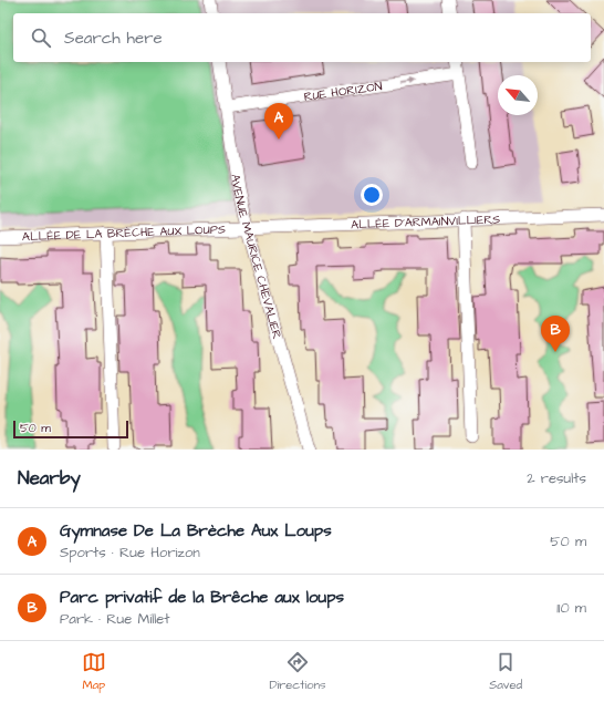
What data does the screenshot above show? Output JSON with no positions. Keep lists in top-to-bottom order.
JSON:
{
  "streets": {
    "street": [
      "RUE HORIZON",
      "ALLÉE D'ARMAINVILLIERS",
      "ALLÉE DE LA BRÈCHE AUX LOUPS",
      "AVENUE MAURICE CHEVALIER"
    ]
  },
  "crossings": [
    ["RUE HORIZON", "AVENUE MAURICE CHEVALIER"],
    ["ALLÉE D'ARMAINVILLIERS", "ALLÉE DE LA BRÈCHE AUX LOUPS"],
    ["ALLÉE D'ARMAINVILLIERS", "AVENUE MAURICE CHEVALIER"],
    ["ALLÉE DE LA BRÈCHE AUX LOUPS", "AVENUE MAURICE CHEVALIER"]
  ],
  "one_way": ["RUE HORIZON"],
  "scale_bar": "50 m",
  "north": "top left",
  "page": {
    "search": "Search here",
    "pins": ["A", "B"],
    "scale": "50 m",
    "heading": ["Nearby", "2 results"],
    "list": [
      {
        "mark": "A",
        "name": "Gymnase De La Brèche Aux Loups",
        "note": "Sports · Rue Horizon",
        "value": "50 m"
      },
      {
        "mark": "B",
        "name": "Parc privatif de la Brêche aux loups",
        "note": "Park · Rue Millet",
        "value": "110 m"
      }
    ],
    "nav": ["Map", "Directions", "Saved"]
  }
}
